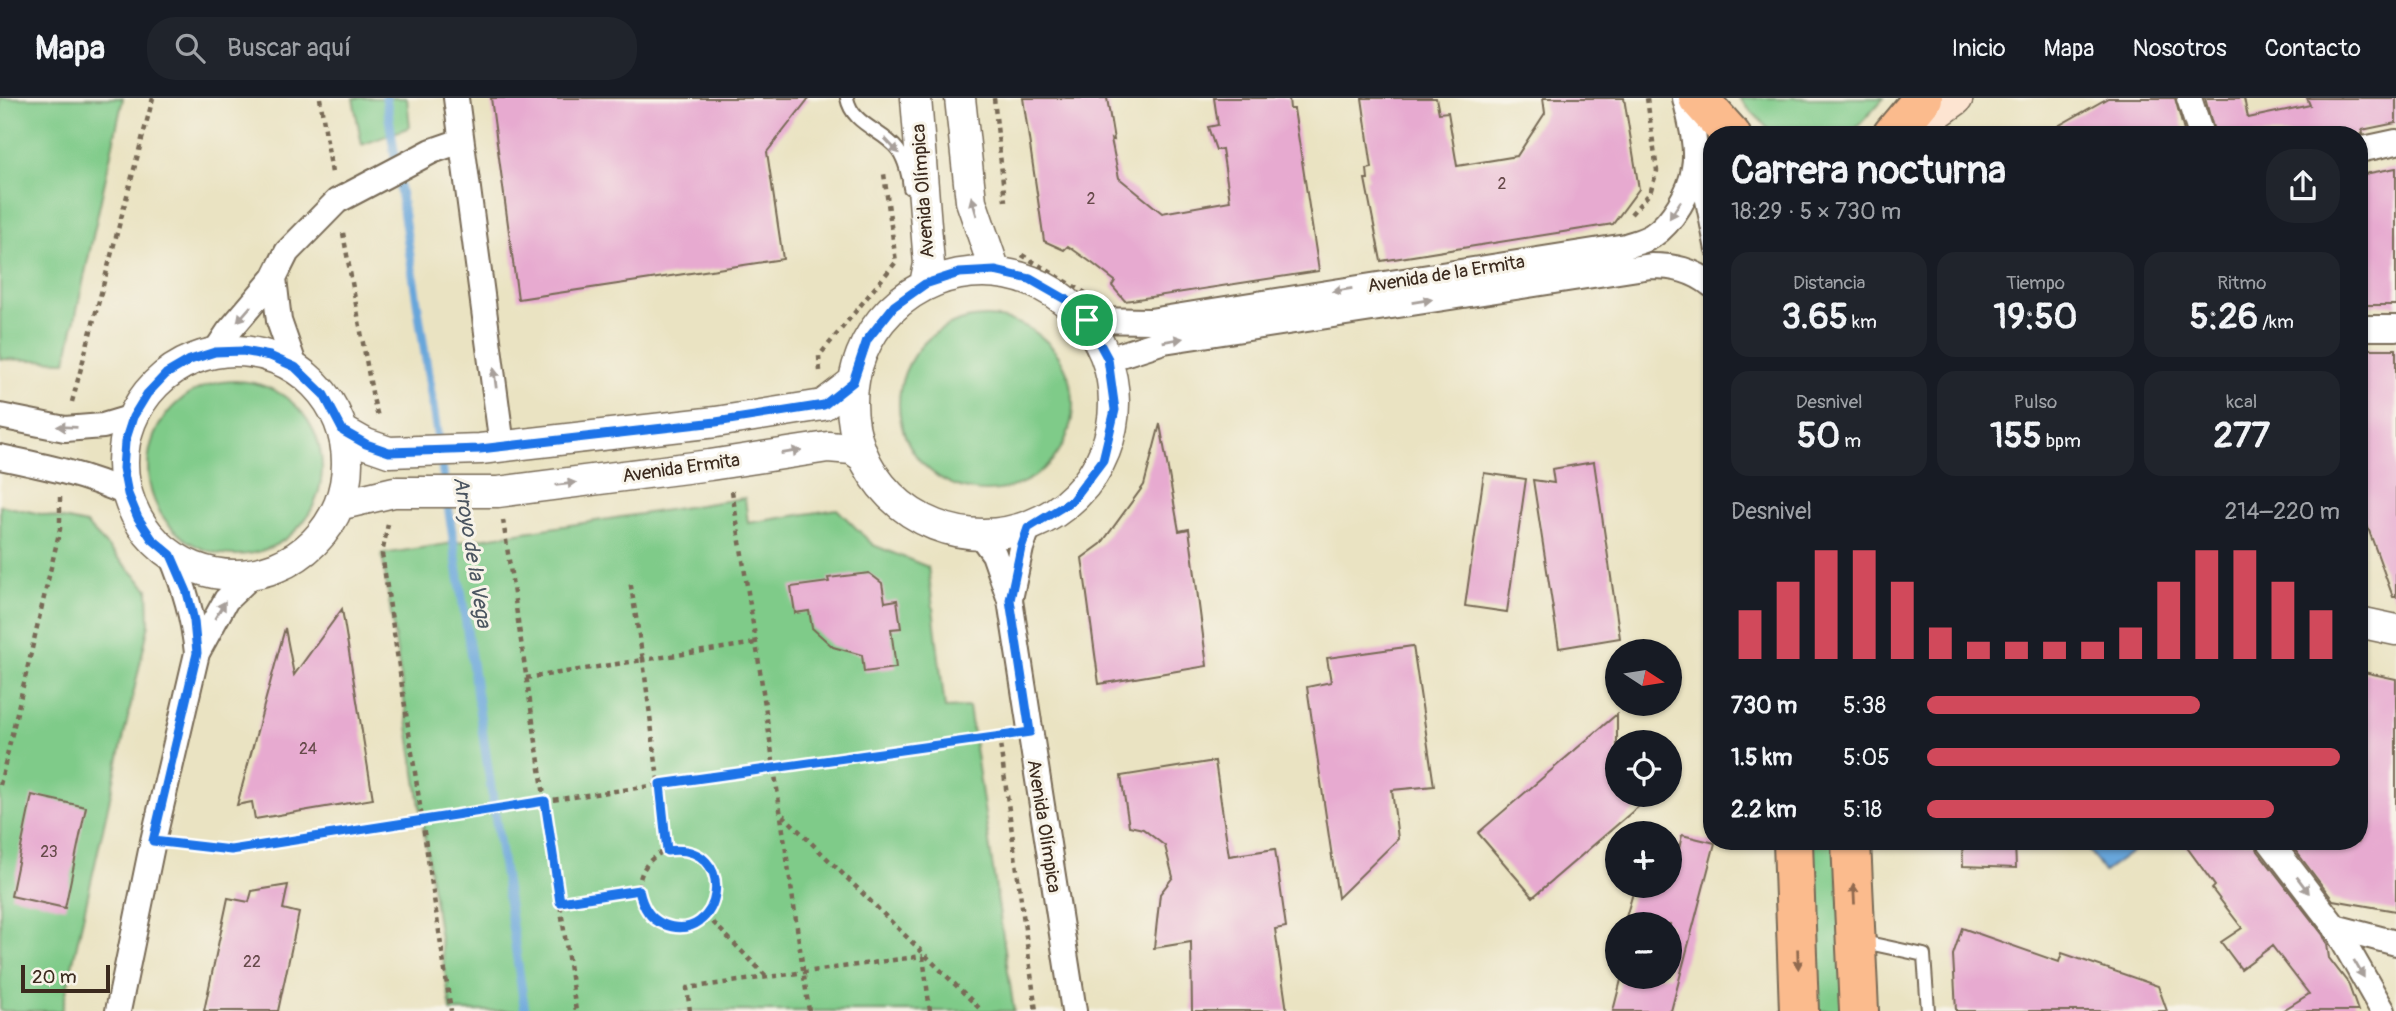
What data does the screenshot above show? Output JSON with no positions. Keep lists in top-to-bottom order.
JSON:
{
  "streets": {
    "street": ["Avenida Olímpica", "Avenida de la Ermita", "Avenida Ermita"]
  },
  "water": ["Arroyo de la Vega"],
  "house_numbers": [
    "2",
    "2",
    "24",
    "23",
    "22"
  ],
  "scale_bar": "20 m",
  "north": "right",
  "page": {
    "header": "Mapa",
    "search": "Buscar aquí",
    "nav": [
      "Inicio",
      "Mapa",
      "Nosotros",
      "Contacto"
    ],
    "heading": ["Carrera nocturna", "18:29 · 5 × 730 m"],
    "stats": [
      ["Distancia", "3.65 km"],
      ["Tiempo", "19:50"],
      ["Ritmo", "5:26 /km"],
      ["Desnivel", "50 m"],
      ["Pulso", "155 bpm"],
      ["kcal", "277"]
    ],
    "chart": ["Desnivel", "214–220 m"],
    "map_buttons": ["+", "−"],
    "list": [
      {
        "name": "730 m",
        "note": "5:38"
      },
      {
        "name": "1.5 km",
        "note": "5:05"
      },
      {
        "name": "2.2 km",
        "note": "5:18"
      }
    ],
    "scale": "20 m"
  }
}
